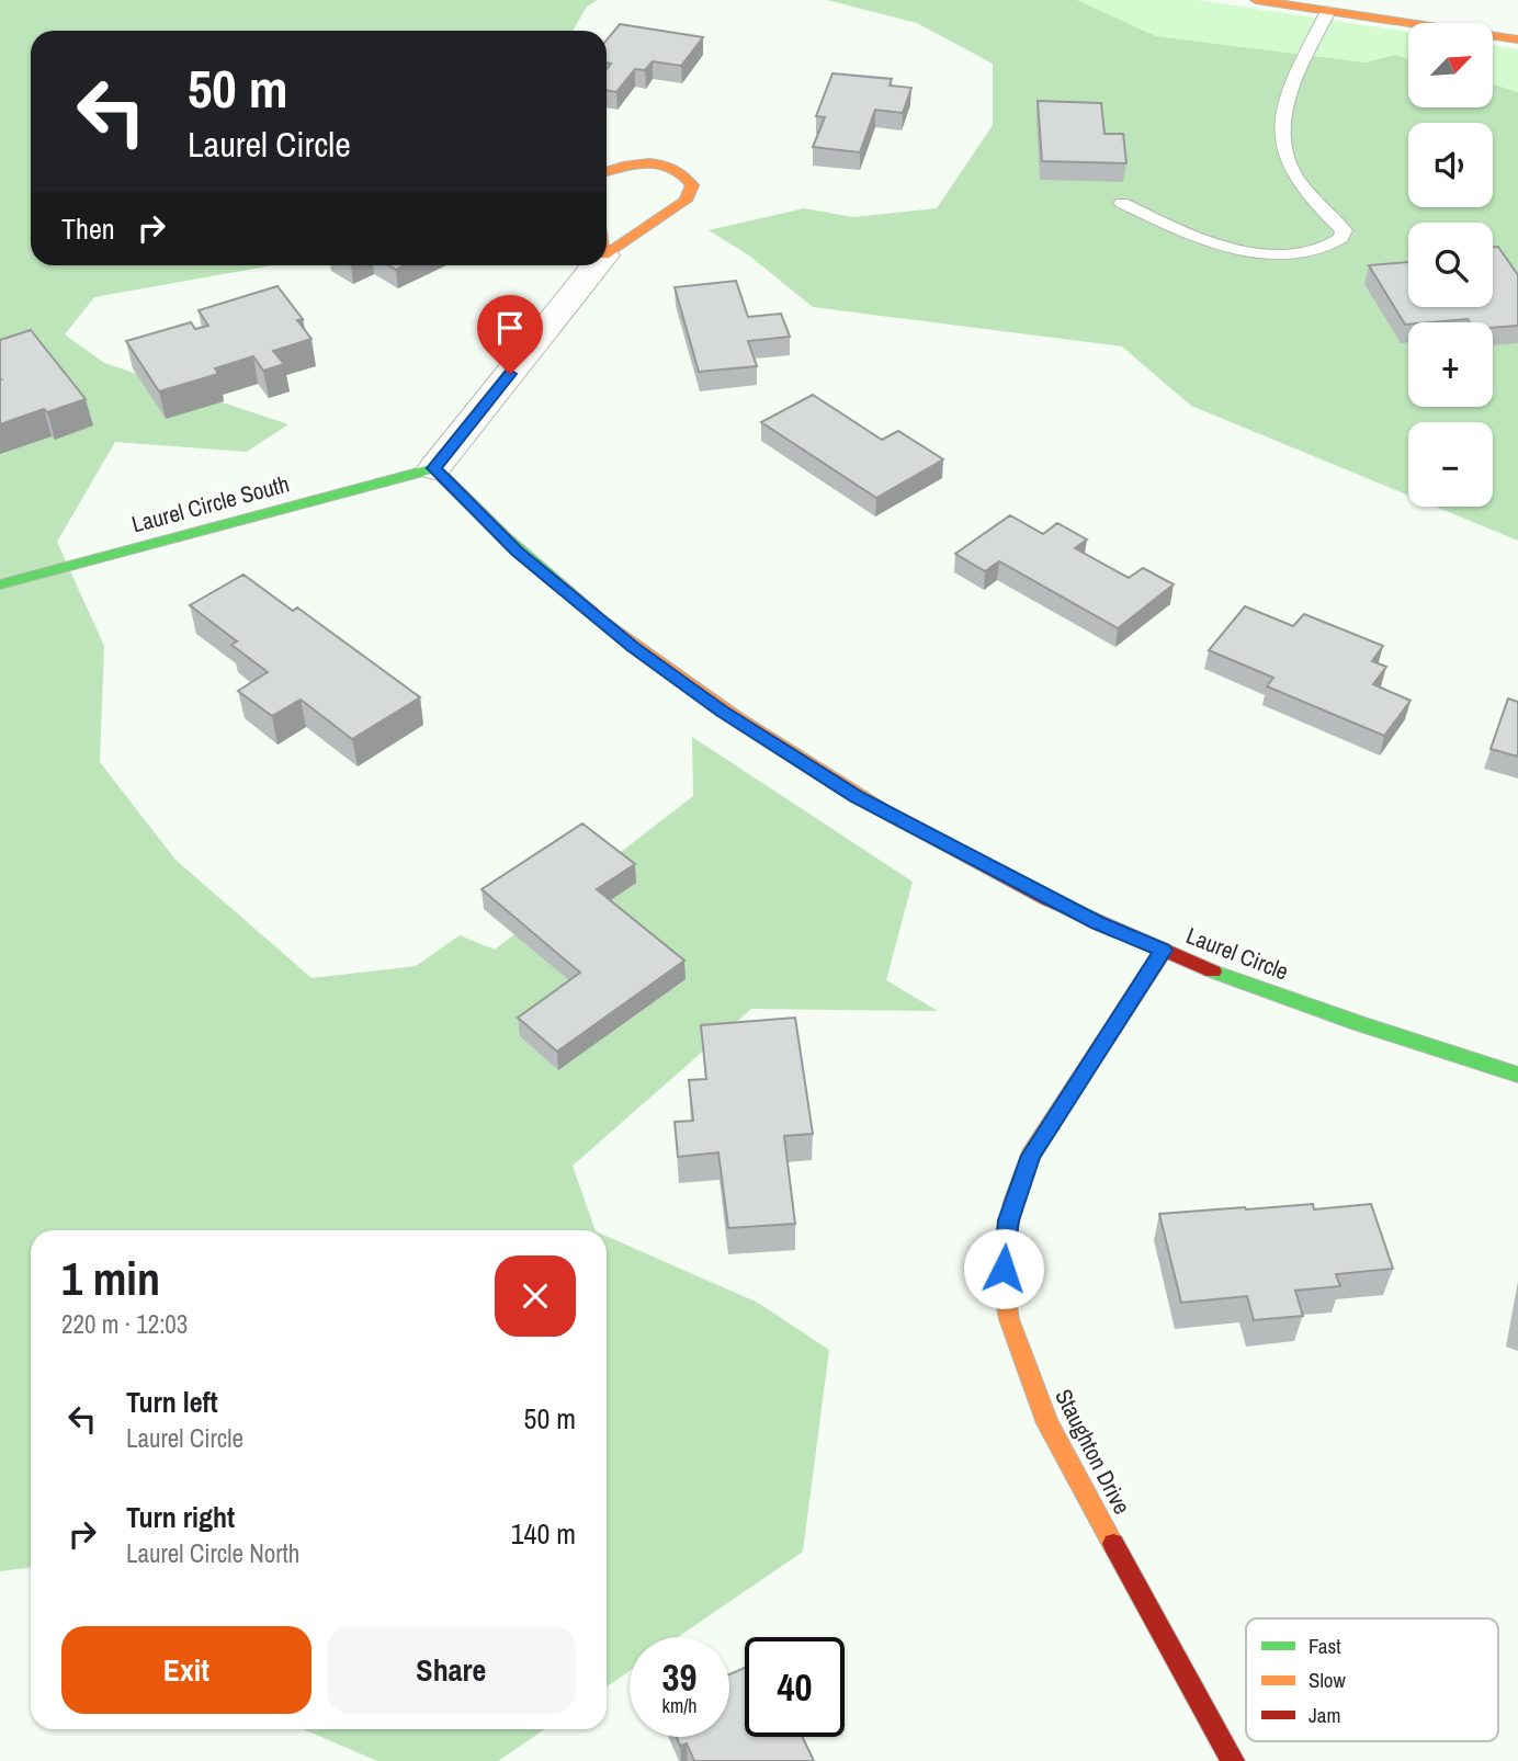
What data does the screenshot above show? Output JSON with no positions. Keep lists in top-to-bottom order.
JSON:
{
  "streets": {
    "street": ["Laurel Circle South", "Laurel Circle", "Staughton Drive"]
  },
  "crossings": [
    ["Laurel Circle South", "Laurel Circle"],
    ["Laurel Circle", "Staughton Drive"]
  ],
  "legend": ["Fast", "Slow", "Jam"],
  "north": "top right",
  "page": {
    "map_buttons": ["+", "−"],
    "turn": ["50 m", "Laurel Circle"],
    "then": "Then",
    "heading": ["1 min", "220 m · 12:03"],
    "list": [
      {
        "name": "Turn left",
        "note": "Laurel Circle",
        "value": "50 m"
      },
      {
        "name": "Turn right",
        "note": "Laurel Circle North",
        "value": "140 m"
      }
    ],
    "buttons": ["Exit", "Share"],
    "speed": "39 km/h",
    "limit": "40"
  }
}
